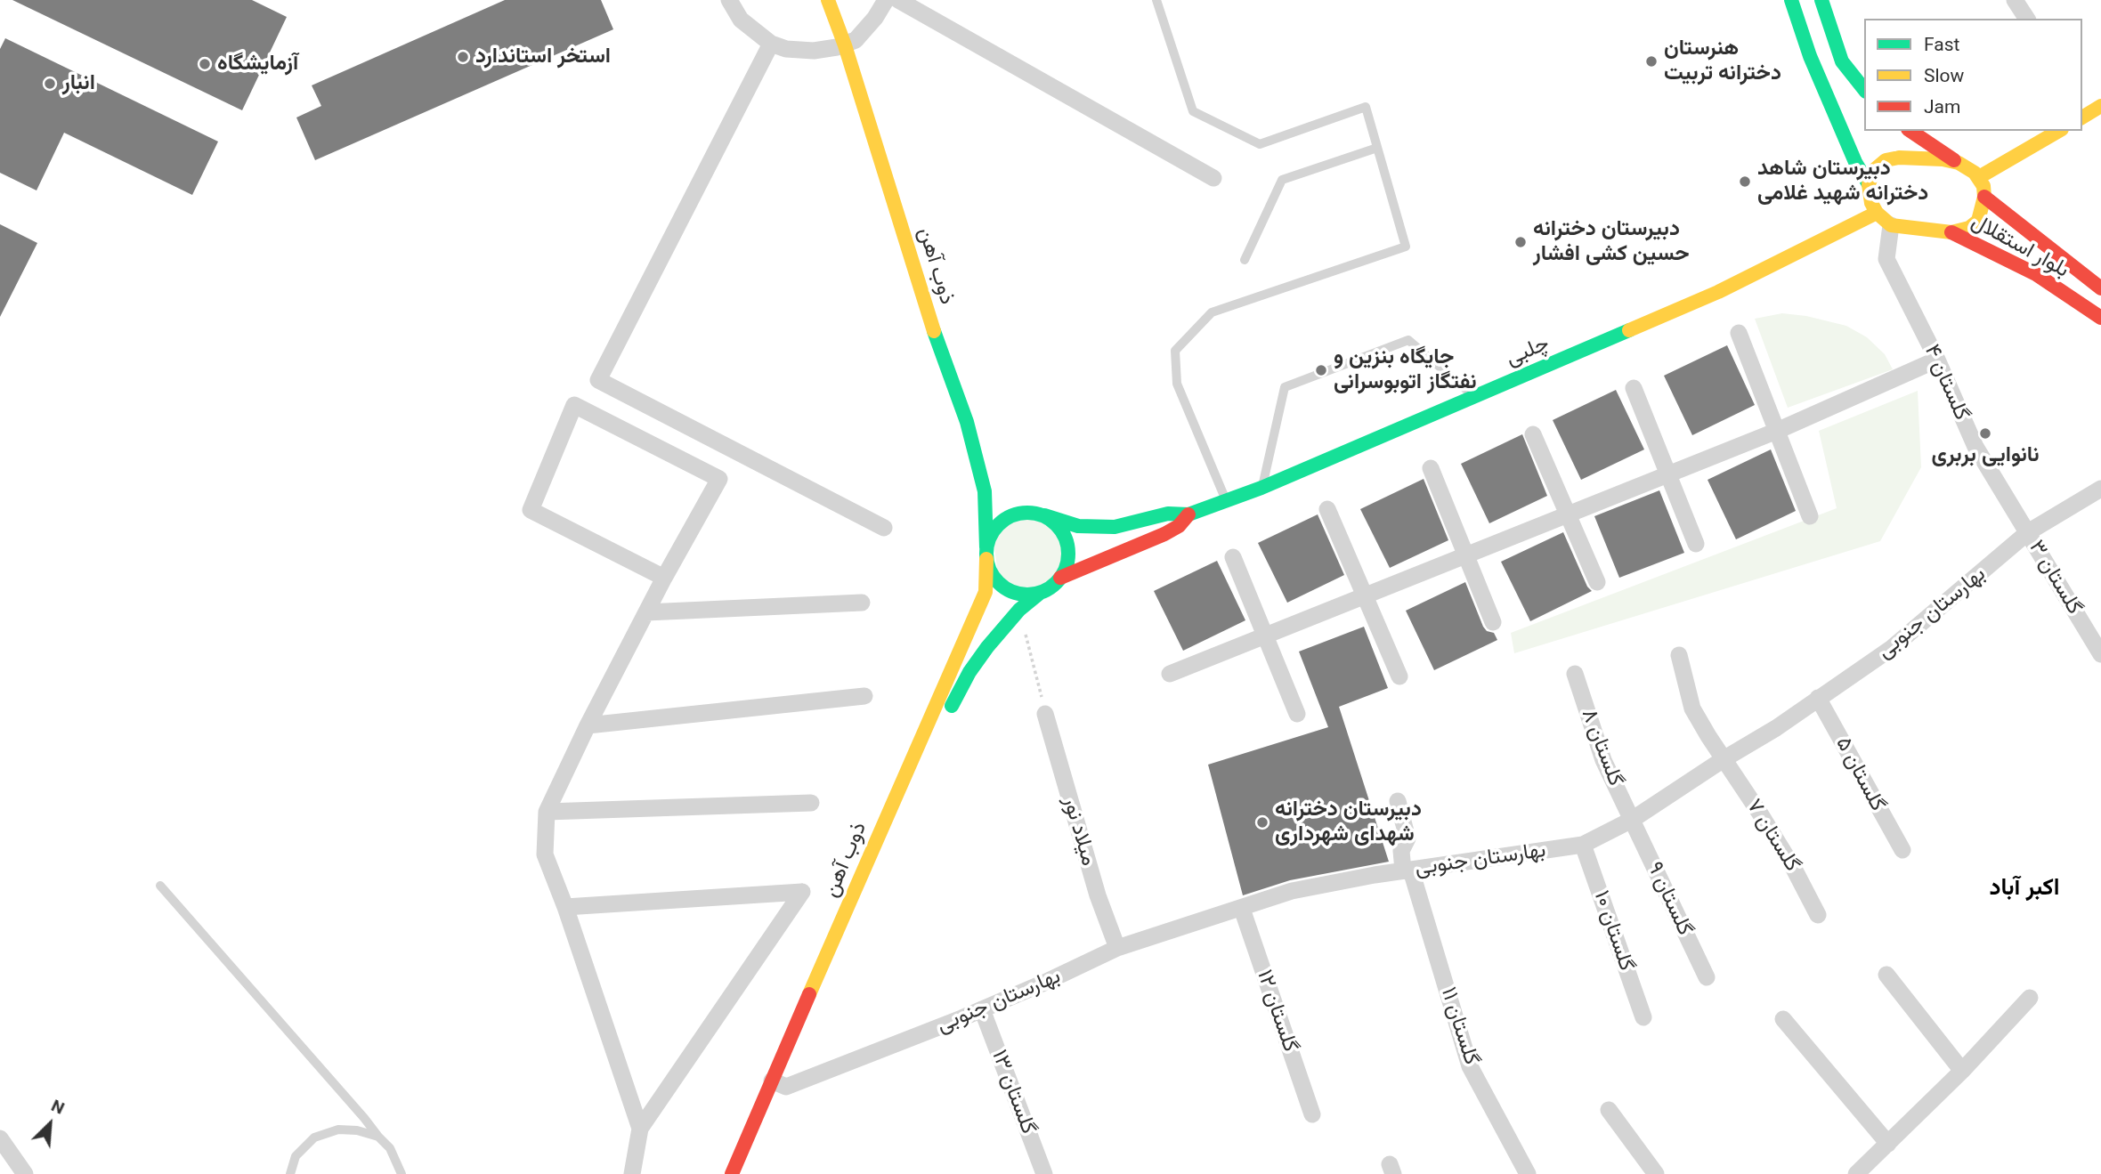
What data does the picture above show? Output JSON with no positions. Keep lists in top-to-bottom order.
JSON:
{
  "streets": {
    "main road": ["بلوار استقلال", "ذوب آهن", "چلبی"],
    "street": [
      "گلستان ۴",
      "گلستان ۳",
      "بهارستان جنوبی",
      "گلستان ۸",
      "گلستان ۵",
      "میلاد نور",
      "گلستان ۷",
      "گلستان ۹",
      "گلستان ۱۰",
      "گلستان ۱۲",
      "گلستان ۱۱",
      "گلستان ۱۳"
    ]
  },
  "crossings": [
    ["بلوار استقلال", "چلبی"],
    ["بلوار استقلال", "گلستان ۴"],
    ["ذوب آهن", "بهارستان جنوبی"],
    ["چلبی", "گلستان ۴"],
    ["گلستان ۴", "گلستان ۳"],
    ["گلستان ۴", "بهارستان جنوبی"],
    ["گلستان ۳", "بهارستان جنوبی"],
    ["بهارستان جنوبی", "گلستان ۸"],
    ["بهارستان جنوبی", "گلستان ۵"],
    ["بهارستان جنوبی", "میلاد نور"],
    ["بهارستان جنوبی", "گلستان ۷"],
    ["بهارستان جنوبی", "گلستان ۹"],
    ["بهارستان جنوبی", "گلستان ۱۰"],
    ["بهارستان جنوبی", "گلستان ۱۲"],
    ["بهارستان جنوبی", "گلستان ۱۱"],
    ["بهارستان جنوبی", "گلستان ۱۳"],
    ["گلستان ۸", "گلستان ۹"]
  ],
  "districts": ["اکبر آباد"],
  "places": [
    "استخر استاندارد",
    "هنرستان دخترانه تربیت",
    "آزمایشگاه",
    "انبار",
    "دبیرستان شاهد دخترانه شهید غلامی",
    "دبیرستان دخترانه حسین کشی افشار",
    "جایگاه بنزین و نفتگاز اتوبوسرانی",
    "نانوایی بربری",
    "دبیرستان دخترانه شهدای شهرداری"
  ],
  "legend": ["Fast", "Slow", "Jam"],
  "north": "top right"
}
